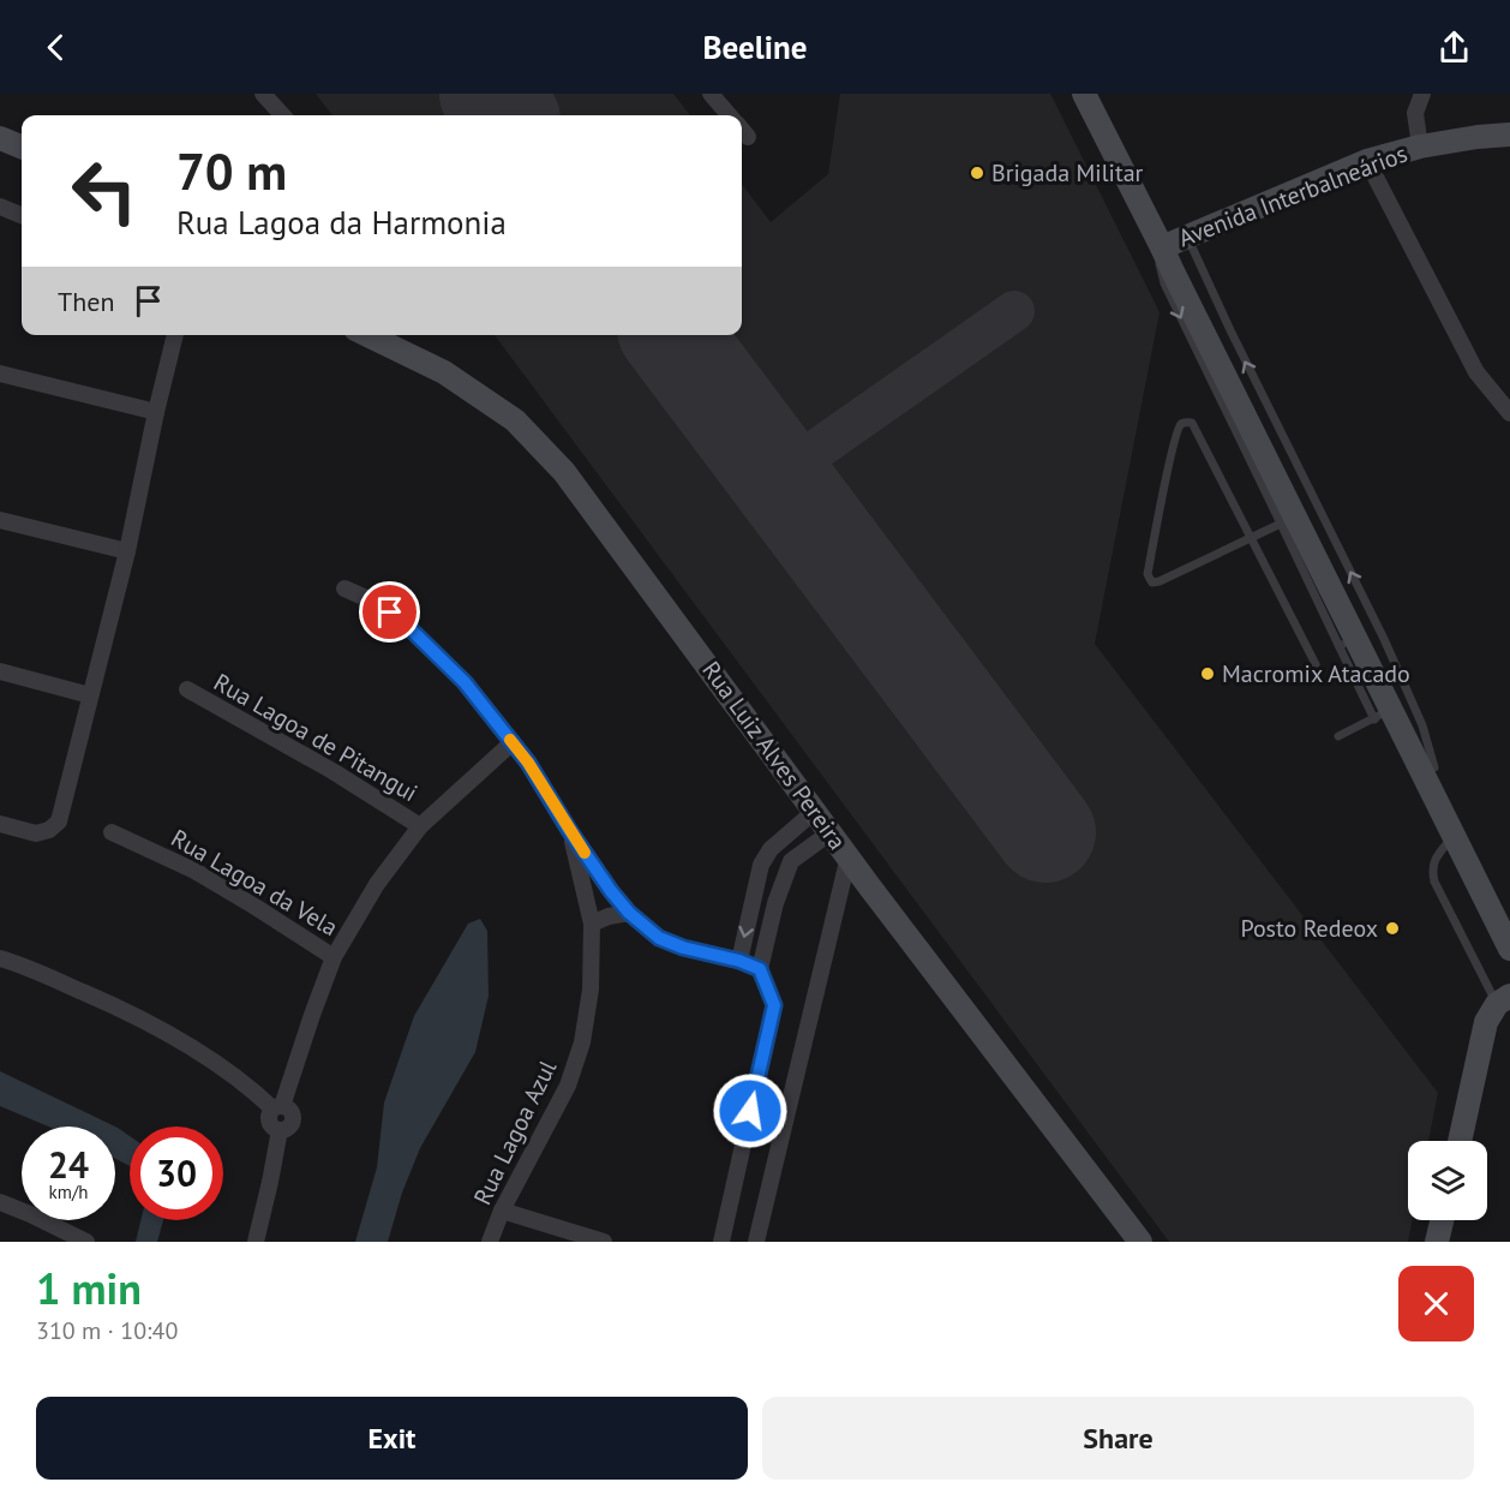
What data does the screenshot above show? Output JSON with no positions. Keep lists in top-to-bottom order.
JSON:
{
  "streets": {
    "main road": ["Avenida Interbalneários", "Rua Luiz Alves Pereira"],
    "street": ["Rua Lagoa de Pitangui", "Rua Lagoa da Vela", "Rua Lagoa Azul"]
  },
  "places": ["Brigada Militar", "Macromix Atacado", "Posto Redeox"],
  "page": {
    "header": "Beeline",
    "turn": ["70 m", "Rua Lagoa da Harmonia"],
    "then": "Then",
    "speed": "24 km/h",
    "limit": "30",
    "heading": ["1 min", "310 m · 10:40"],
    "buttons": ["Exit", "Share"]
  }
}
